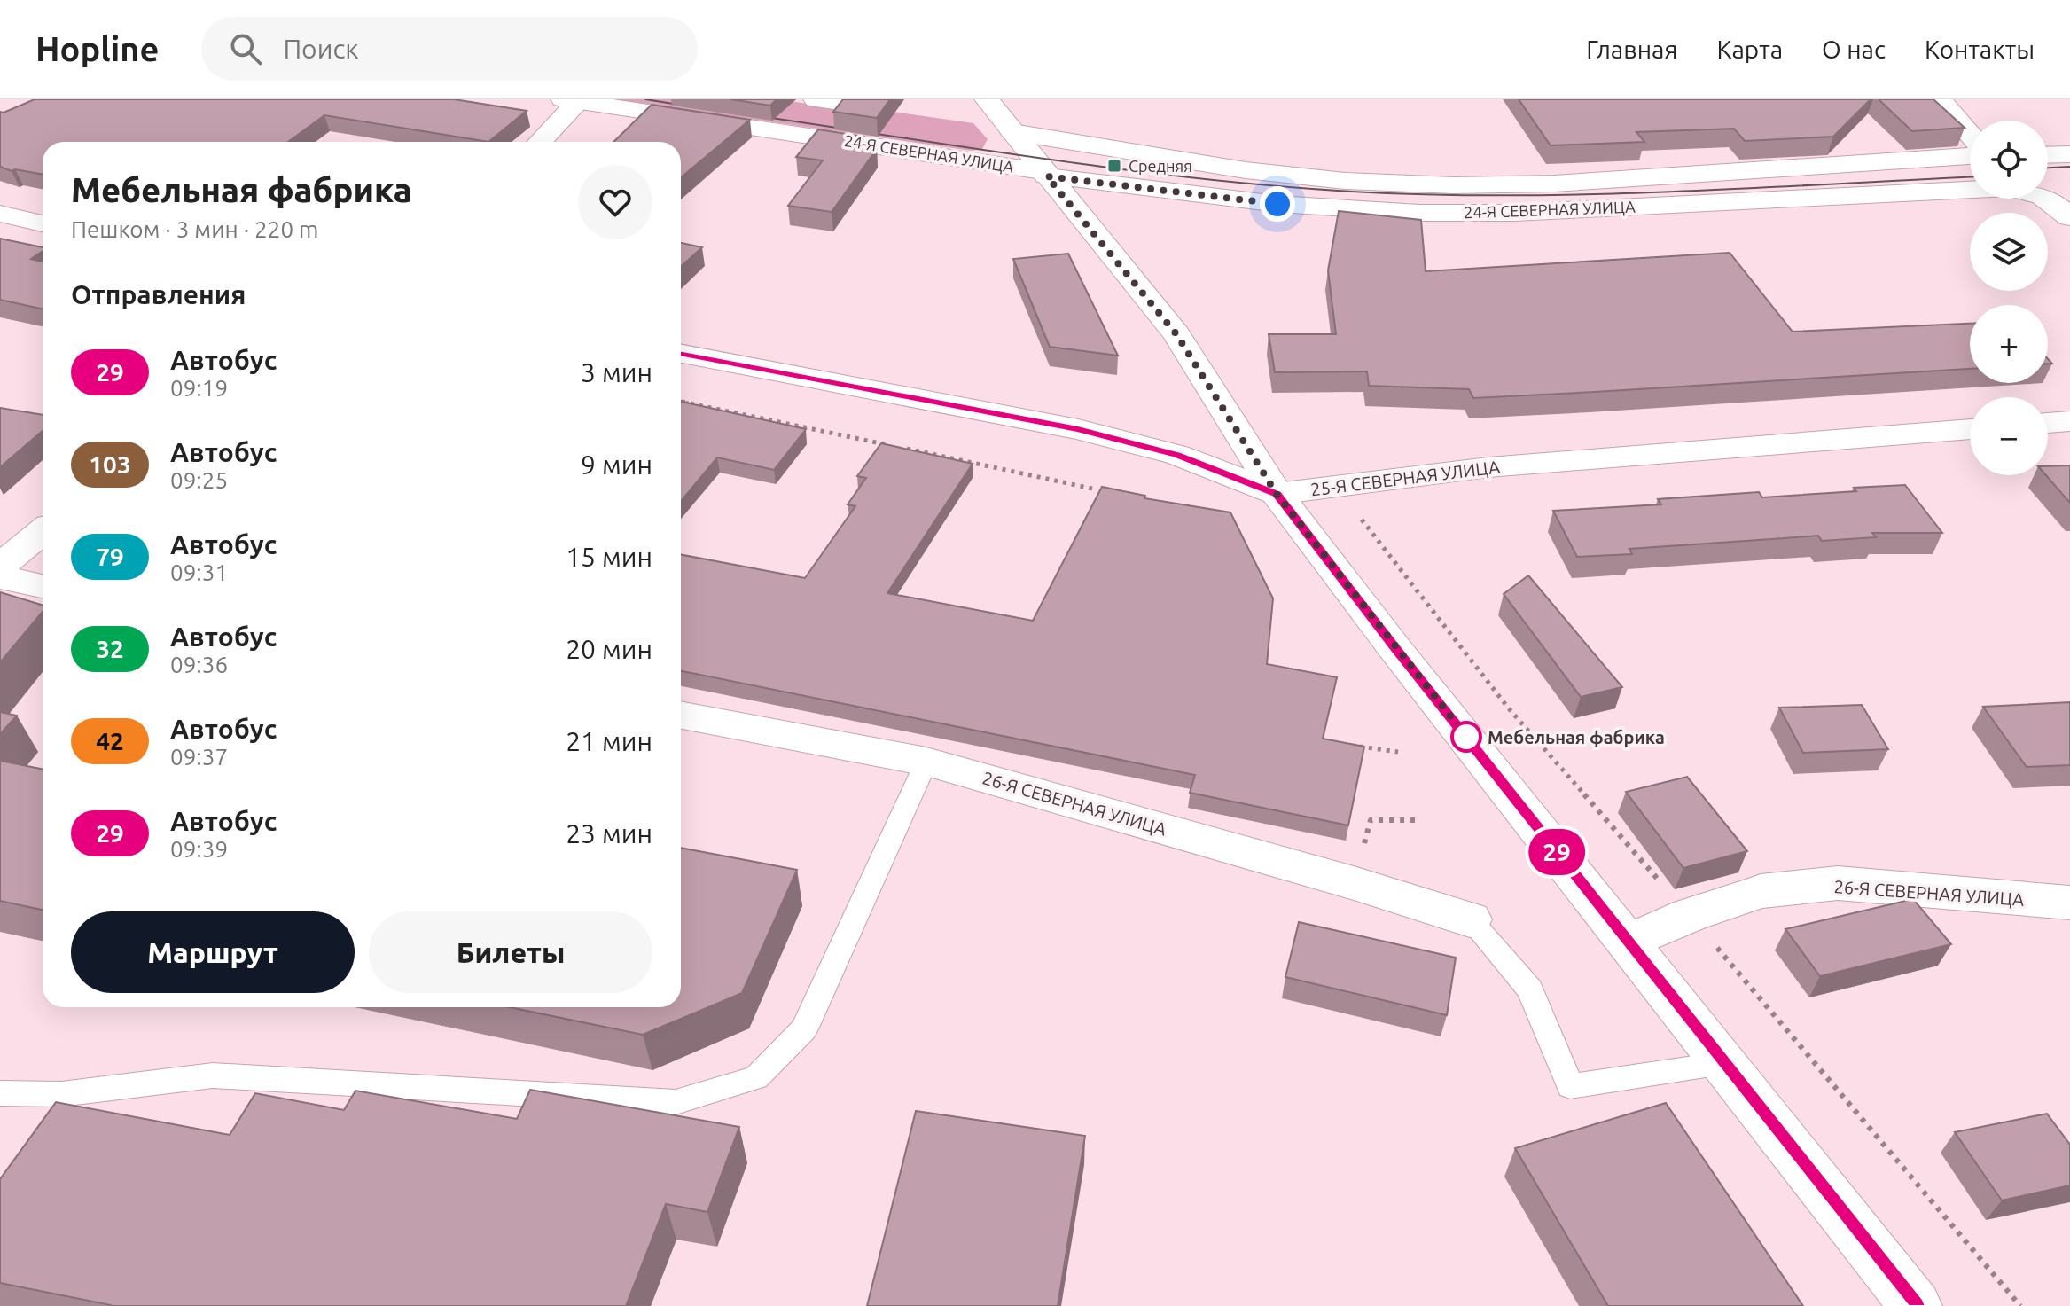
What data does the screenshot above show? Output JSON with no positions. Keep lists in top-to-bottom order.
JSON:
{
  "streets": {
    "street": ["24-Я СЕВЕРНАЯ УЛИЦА", "25-Я СЕВЕРНАЯ УЛИЦА", "26-Я СЕВЕРНАЯ УЛИЦА"]
  },
  "places": {
    "transit": ["Средняя"],
    "other": ["Мебельная фабрика"]
  },
  "lines": ["bus line 29"],
  "page": {
    "header": "Hopline",
    "search": "Поиск",
    "nav": [
      "Главная",
      "Карта",
      "О нас",
      "Контакты"
    ],
    "on_map": "29",
    "map_buttons": ["+", "−"],
    "heading": [
      ["Мебельная фабрика", "Пешком · 3 мин · 220 m"],
      "Отправления"
    ],
    "list": [
      {
        "mark": "29",
        "name": "Автобус",
        "note": "09:19",
        "value": "3 мин"
      },
      {
        "mark": "103",
        "name": "Автобус",
        "note": "09:25",
        "value": "9 мин"
      },
      {
        "mark": "79",
        "name": "Автобус",
        "note": "09:31",
        "value": "15 мин"
      },
      {
        "mark": "32",
        "name": "Автобус",
        "note": "09:36",
        "value": "20 мин"
      },
      {
        "mark": "42",
        "name": "Автобус",
        "note": "09:37",
        "value": "21 мин"
      },
      {
        "mark": "29",
        "name": "Автобус",
        "note": "09:39",
        "value": "23 мин"
      }
    ],
    "buttons": ["Маршрут", "Билеты"]
  }
}
